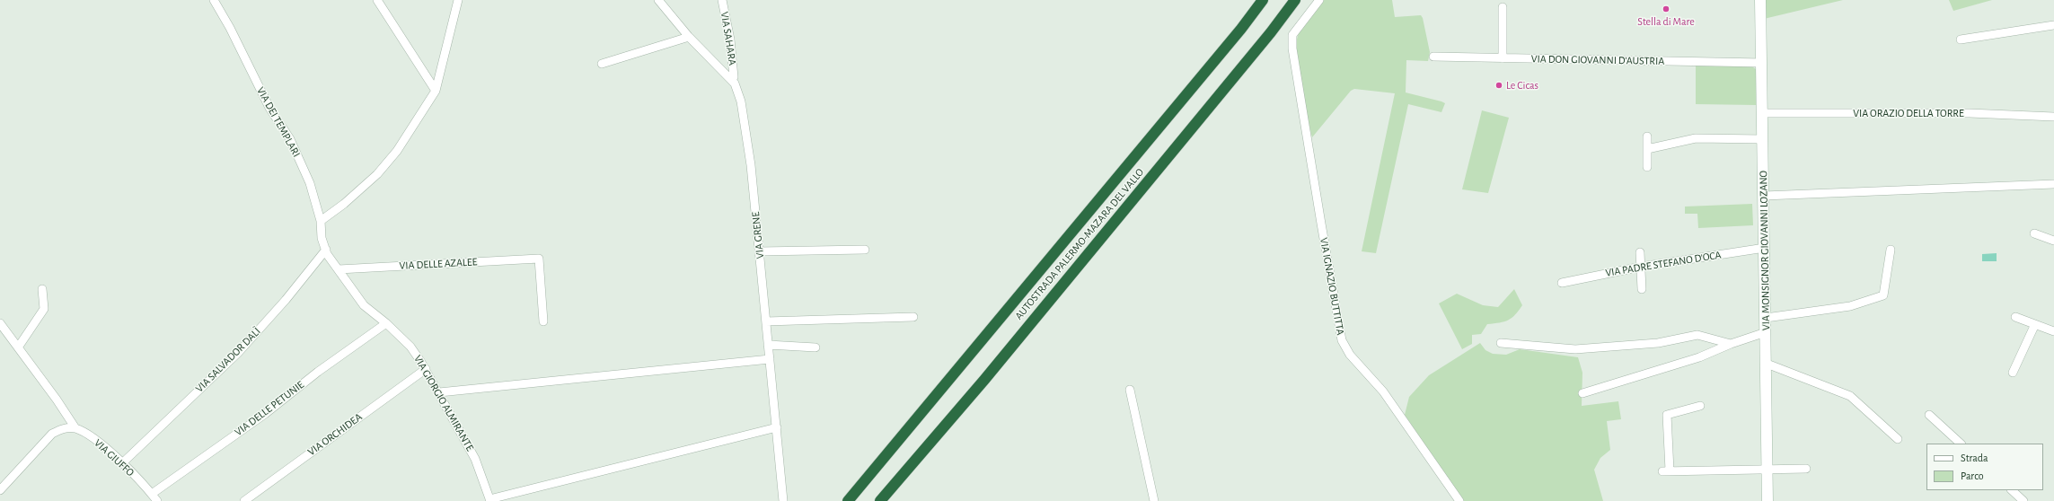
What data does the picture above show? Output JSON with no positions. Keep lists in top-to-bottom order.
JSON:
{
  "streets": {
    "highway": ["AUTOSTRADA PALERMO-MAZARA DEL VALLO"],
    "main road": ["VIA MONSIGNOR GIOVANNI LOZANO"],
    "street": [
      "VIA SAHARA",
      "VIA DON GIOVANNI D'AUSTRIA",
      "VIA ORAZIO DELLA TORRE",
      "VIA DEI TEMPLARI",
      "VIA GRENE",
      "VIA DELLE AZALEE",
      "VIA PADRE STEFANO D'OCA",
      "VIA IGNAZIO BUTTITTA",
      "VIA SALVADOR DALÌ",
      "VIA GIORGIO ALMIRANTE",
      "VIA DELLE PETUNIE",
      "VIA ORCHIDEA",
      "VIA GIUFFO"
    ]
  },
  "crossings": [
    ["VIA DON GIOVANNI D'AUSTRIA", "VIA MONSIGNOR GIOVANNI LOZANO"],
    ["VIA ORAZIO DELLA TORRE", "VIA MONSIGNOR GIOVANNI LOZANO"],
    ["VIA DEI TEMPLARI", "VIA SALVADOR DALÌ"],
    ["VIA DEI TEMPLARI", "VIA GIORGIO ALMIRANTE"],
    ["VIA MONSIGNOR GIOVANNI LOZANO", "VIA PADRE STEFANO D'OCA"],
    ["VIA DELLE AZALEE", "VIA GIORGIO ALMIRANTE"],
    ["VIA SALVADOR DALÌ", "VIA GIORGIO ALMIRANTE"],
    ["VIA SALVADOR DALÌ", "VIA GIUFFO"],
    ["VIA GIORGIO ALMIRANTE", "VIA DELLE PETUNIE"],
    ["VIA GIORGIO ALMIRANTE", "VIA ORCHIDEA"],
    ["VIA DELLE PETUNIE", "VIA GIUFFO"]
  ],
  "places": ["Stella di Mare", "Le Cicas"],
  "legend": ["Strada", "Parco"]
}
